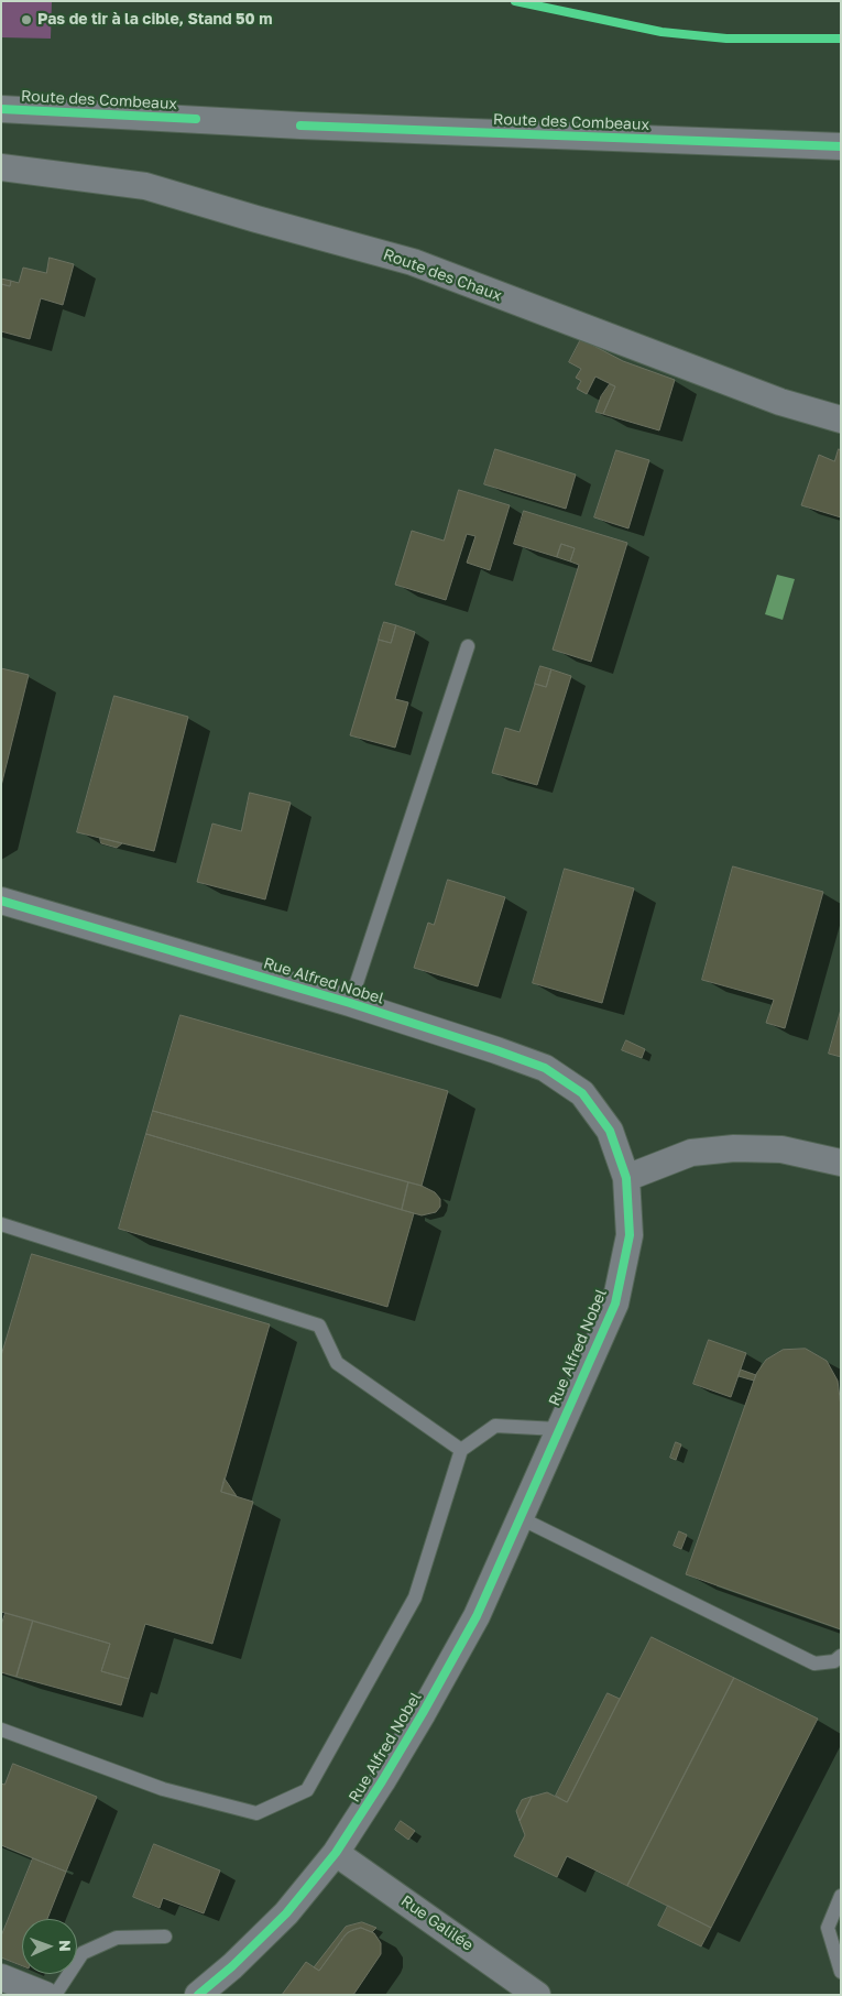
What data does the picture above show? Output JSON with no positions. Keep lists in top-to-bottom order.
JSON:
{
  "streets": {
    "street": [
      "Route des Combeaux",
      "Route des Chaux",
      "Rue Alfred Nobel",
      "Rue Galilée"
    ]
  },
  "crossings": [
    ["Rue Alfred Nobel", "Rue Galilée"]
  ],
  "places": ["Pas de tir à la cible, Stand 50 m"],
  "north": "right"
}
